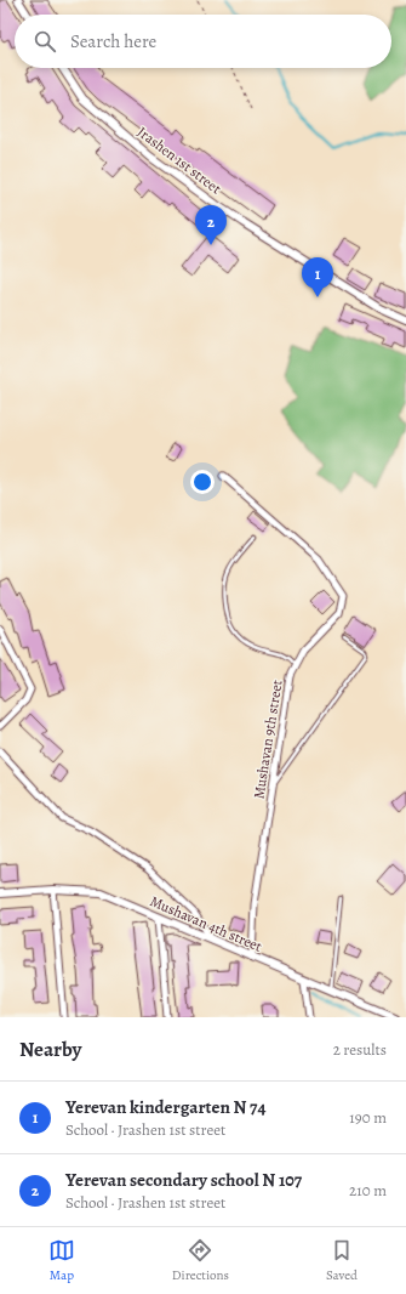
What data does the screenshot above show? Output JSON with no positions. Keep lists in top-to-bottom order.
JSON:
{
  "streets": {
    "street": ["Jrashen 1st street", "Mushavan 9th street", "Mushavan 4th street"]
  },
  "crossings": [
    ["Mushavan 9th street", "Mushavan 4th street"]
  ],
  "page": {
    "search": "Search here",
    "pins": ["2", "1"],
    "heading": ["Nearby", "2 results"],
    "list": [
      {
        "mark": "1",
        "name": "Yerevan kindergarten N 74",
        "note": "School · Jrashen 1st street",
        "value": "190 m"
      },
      {
        "mark": "2",
        "name": "Yerevan secondary school N 107",
        "note": "School · Jrashen 1st street",
        "value": "210 m"
      }
    ],
    "nav": ["Map", "Directions", "Saved"]
  }
}
